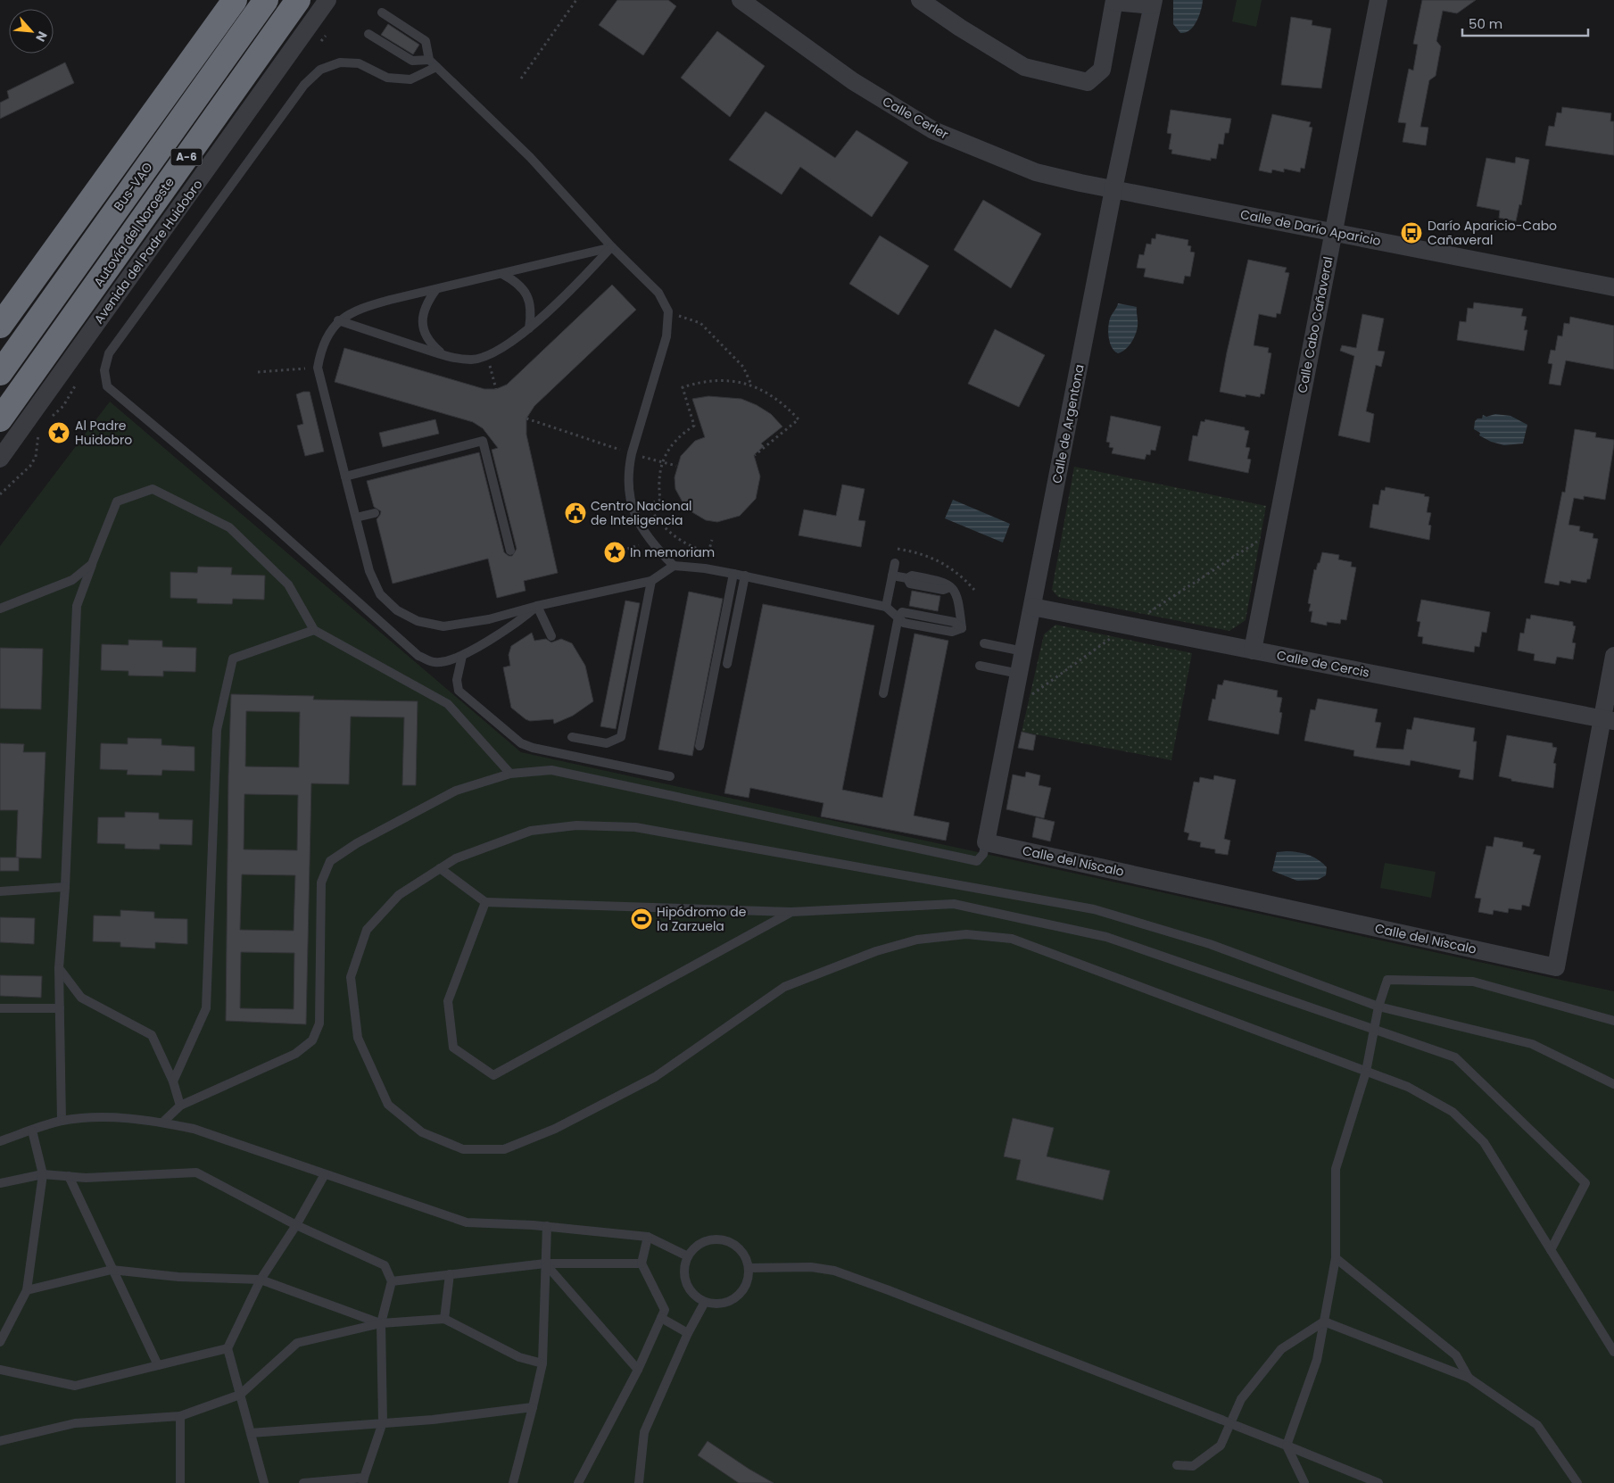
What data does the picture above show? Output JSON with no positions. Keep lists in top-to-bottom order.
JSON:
{
  "streets": {
    "highway": ["A-6", "Bus-VAO", "Autovía del Noroeste"],
    "street": [
      "Calle Cerler",
      "Calle de Darío Aparicio",
      "Avenida del Padre Huidobro",
      "Calle Cabo Cañaveral",
      "Calle de Argentona",
      "Calle de Cercis",
      "Calle del Níscalo"
    ]
  },
  "crossings": [
    ["Calle Cerler", "Calle de Darío Aparicio"],
    ["Calle Cerler", "Calle de Argentona"],
    ["Calle de Darío Aparicio", "Calle Cabo Cañaveral"],
    ["Calle de Darío Aparicio", "Calle de Argentona"],
    ["Calle Cabo Cañaveral", "Calle de Cercis"],
    ["Calle de Argentona", "Calle de Cercis"],
    ["Calle de Argentona", "Calle del Níscalo"],
    ["Calle de Cercis", "Calle del Níscalo"]
  ],
  "places": {
    "bus stop": ["Darío Aparicio-Cabo Cañaveral"],
    "place": ["Al Padre Huidobro", "In memoriam"],
    "public building": ["Centro Nacional de Inteligencia"],
    "sports": ["Hipódromo de la Zarzuela"]
  },
  "scale_bar": "50 m",
  "north": "bottom right"
}
